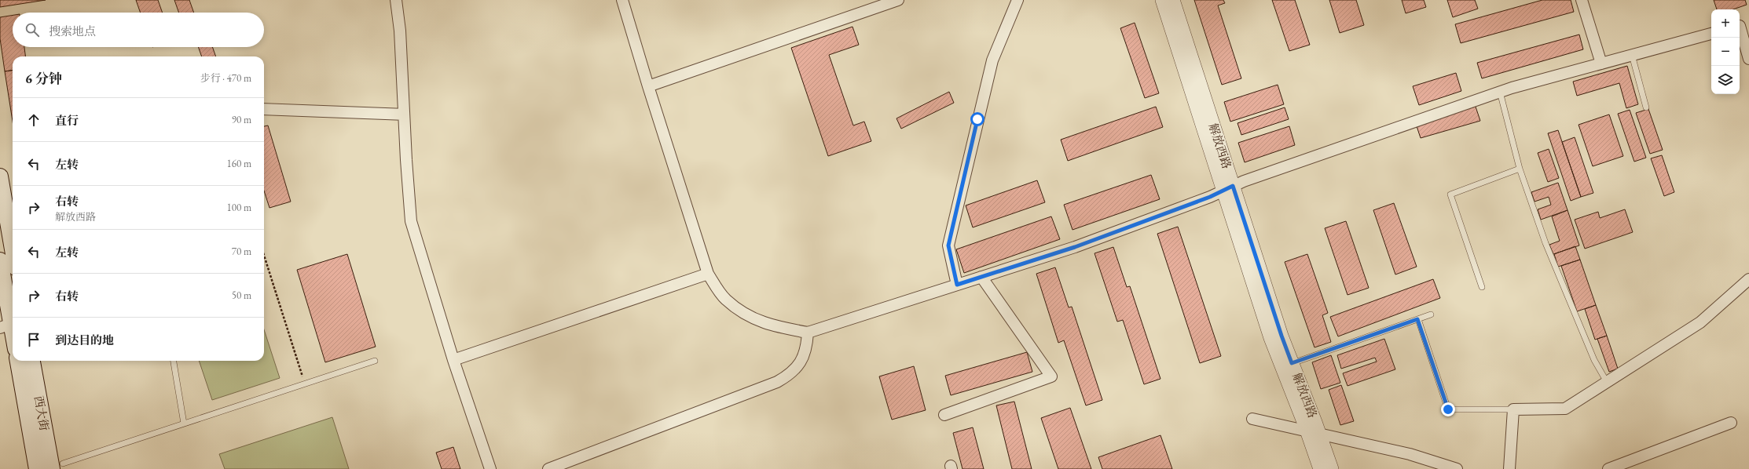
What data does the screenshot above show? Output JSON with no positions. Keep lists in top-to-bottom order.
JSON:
{
  "streets": {
    "main road": ["西大街"],
    "street": ["解放西路"]
  },
  "page": {
    "map_buttons": ["+", "−"],
    "search": "搜索地点",
    "heading": ["6 分钟", "步行 · 470 m"],
    "list": [
      ["直行", "90 m"],
      ["左转", "160 m"],
      ["右转", "解放西路", "100 m"],
      ["左转", "70 m"],
      ["右转", "50 m"],
      "到达目的地"
    ]
  }
}
